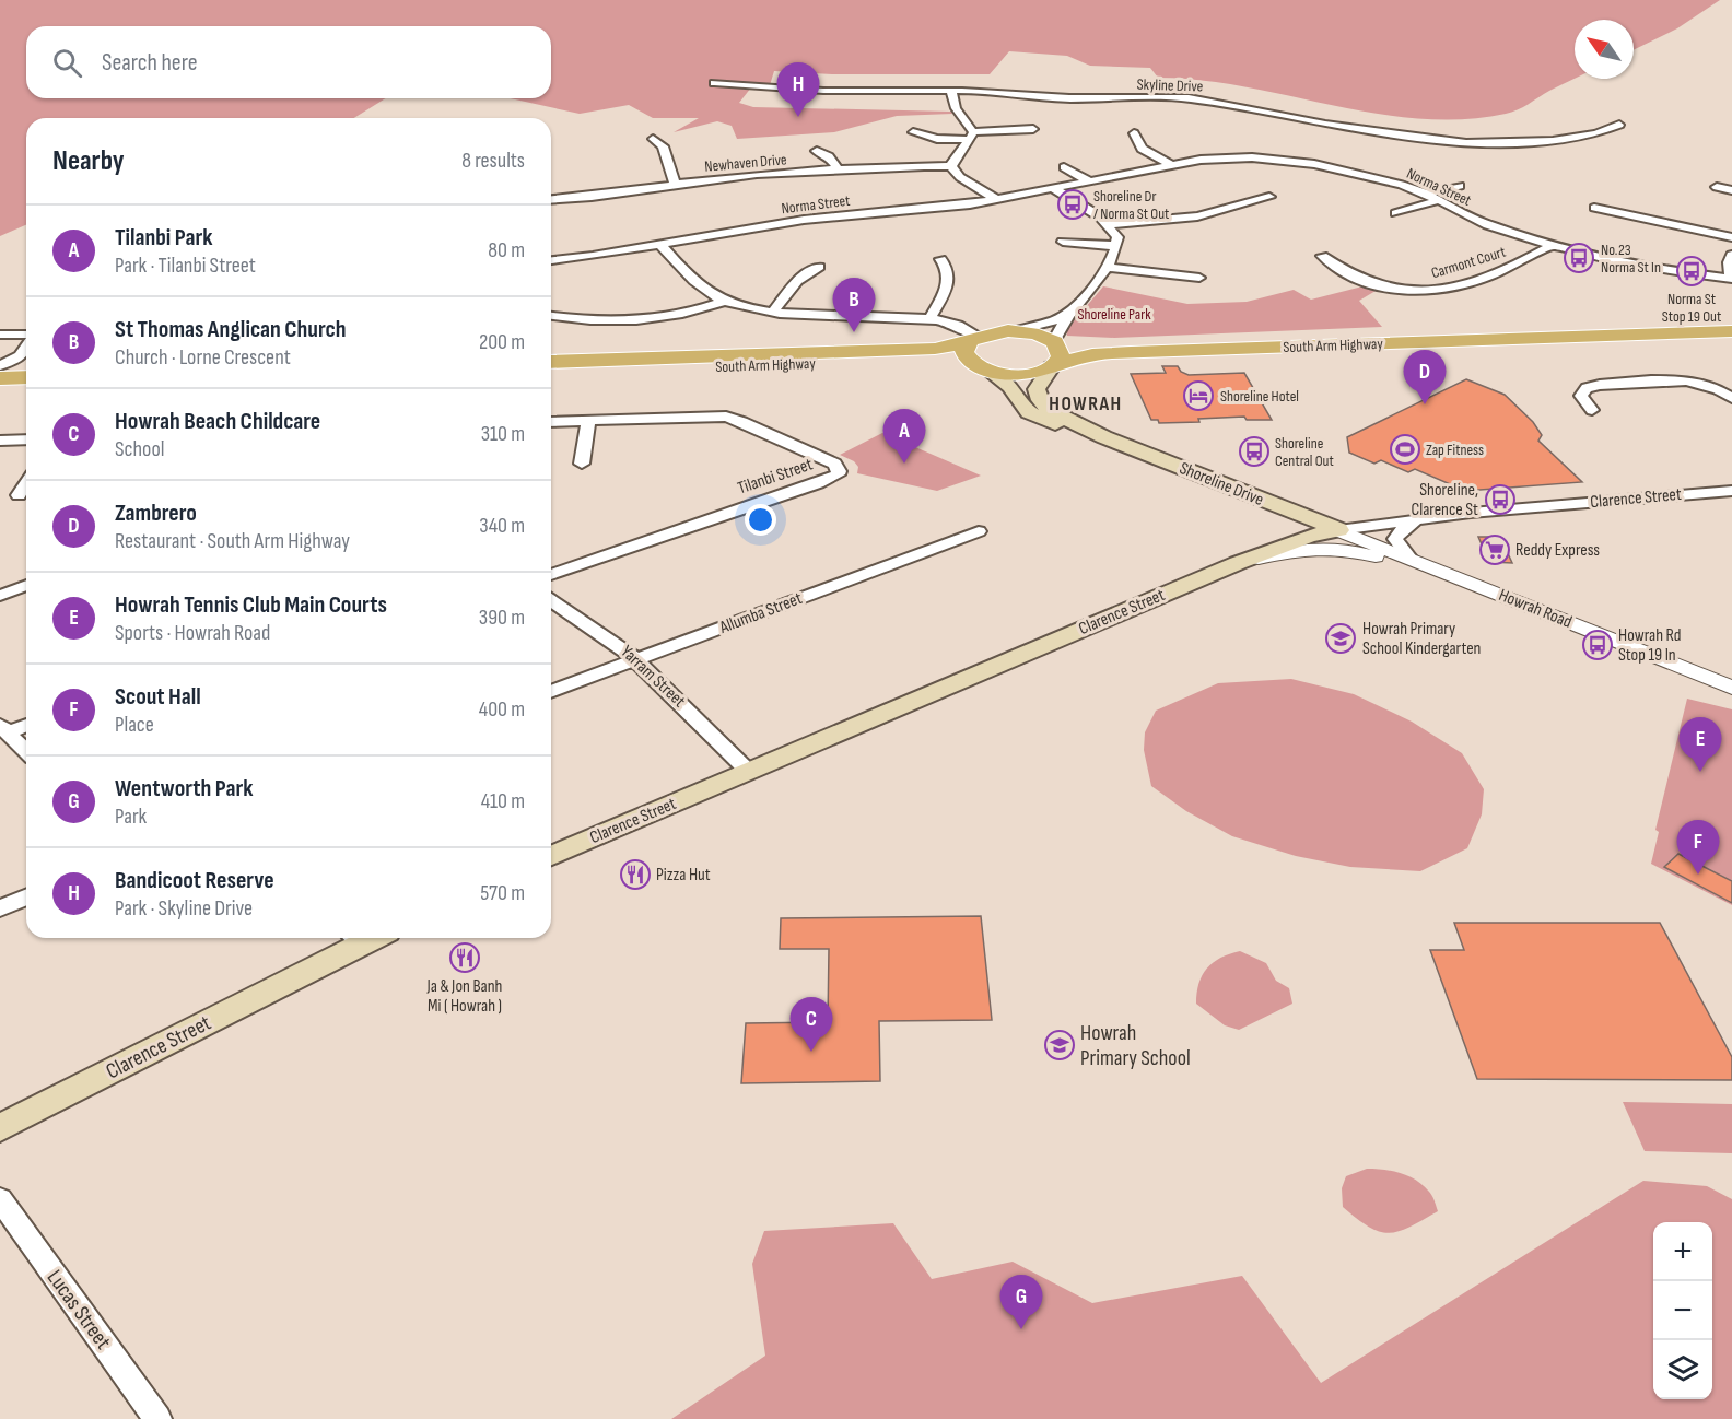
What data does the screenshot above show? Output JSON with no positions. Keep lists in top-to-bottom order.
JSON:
{
  "streets": {
    "main road": ["South Arm Highway", "Shoreline Drive", "Clarence Street"],
    "street": [
      "Skyline Drive",
      "Newhaven Drive",
      "Norma Street",
      "Carmont Court",
      "Tilanbi Street",
      "Howrah Road",
      "Allumba Street",
      "Yarram Street",
      "Lucas Street"
    ]
  },
  "crossings": [
    ["Norma Street", "Carmont Court"],
    ["South Arm Highway", "Shoreline Drive"],
    ["Shoreline Drive", "Clarence Street"],
    ["Shoreline Drive", "Howrah Road"],
    ["Clarence Street", "Howrah Road"],
    ["Clarence Street", "Yarram Street"],
    ["Allumba Street", "Yarram Street"]
  ],
  "districts": ["HOWRAH"],
  "parks": ["Shoreline Park"],
  "places": {
    "bus stop": [
      "Shoreline Dr / Norma St Out",
      "No.23 Norma St In",
      "Norma St Stop 19 Out",
      "Shoreline Central Out",
      "Shoreline, Clarence St",
      "Howrah Rd Stop 19 In"
    ],
    "hotel": ["Shoreline Hotel"],
    "sports": ["Zap Fitness"],
    "supermarket": ["Reddy Express"],
    "school or university": ["Howrah Primary School Kindergarten", "Howrah Primary School"],
    "restaurant": ["Pizza Hut", "Ja & Jon Banh Mi ( Howrah )"]
  },
  "north": "top left",
  "page": {
    "search": "Search here",
    "pins": [
      "H",
      "B",
      "D",
      "A",
      "E",
      "F",
      "C",
      "G"
    ],
    "heading": ["Nearby", "8 results"],
    "list": [
      {
        "mark": "A",
        "name": "Tilanbi Park",
        "note": "Park · Tilanbi Street",
        "value": "80 m"
      },
      {
        "mark": "B",
        "name": "St Thomas Anglican Church",
        "note": "Church · Lorne Crescent",
        "value": "200 m"
      },
      {
        "mark": "C",
        "name": "Howrah Beach Childcare",
        "note": "School",
        "value": "310 m"
      },
      {
        "mark": "D",
        "name": "Zambrero",
        "note": "Restaurant · South Arm Highway",
        "value": "340 m"
      },
      {
        "mark": "E",
        "name": "Howrah Tennis Club Main Courts",
        "note": "Sports · Howrah Road",
        "value": "390 m"
      },
      {
        "mark": "F",
        "name": "Scout Hall",
        "note": "Place",
        "value": "400 m"
      },
      {
        "mark": "G",
        "name": "Wentworth Park",
        "note": "Park",
        "value": "410 m"
      },
      {
        "mark": "H",
        "name": "Bandicoot Reserve",
        "note": "Park · Skyline Drive",
        "value": "570 m"
      }
    ],
    "map_buttons": ["+", "−"]
  }
}
